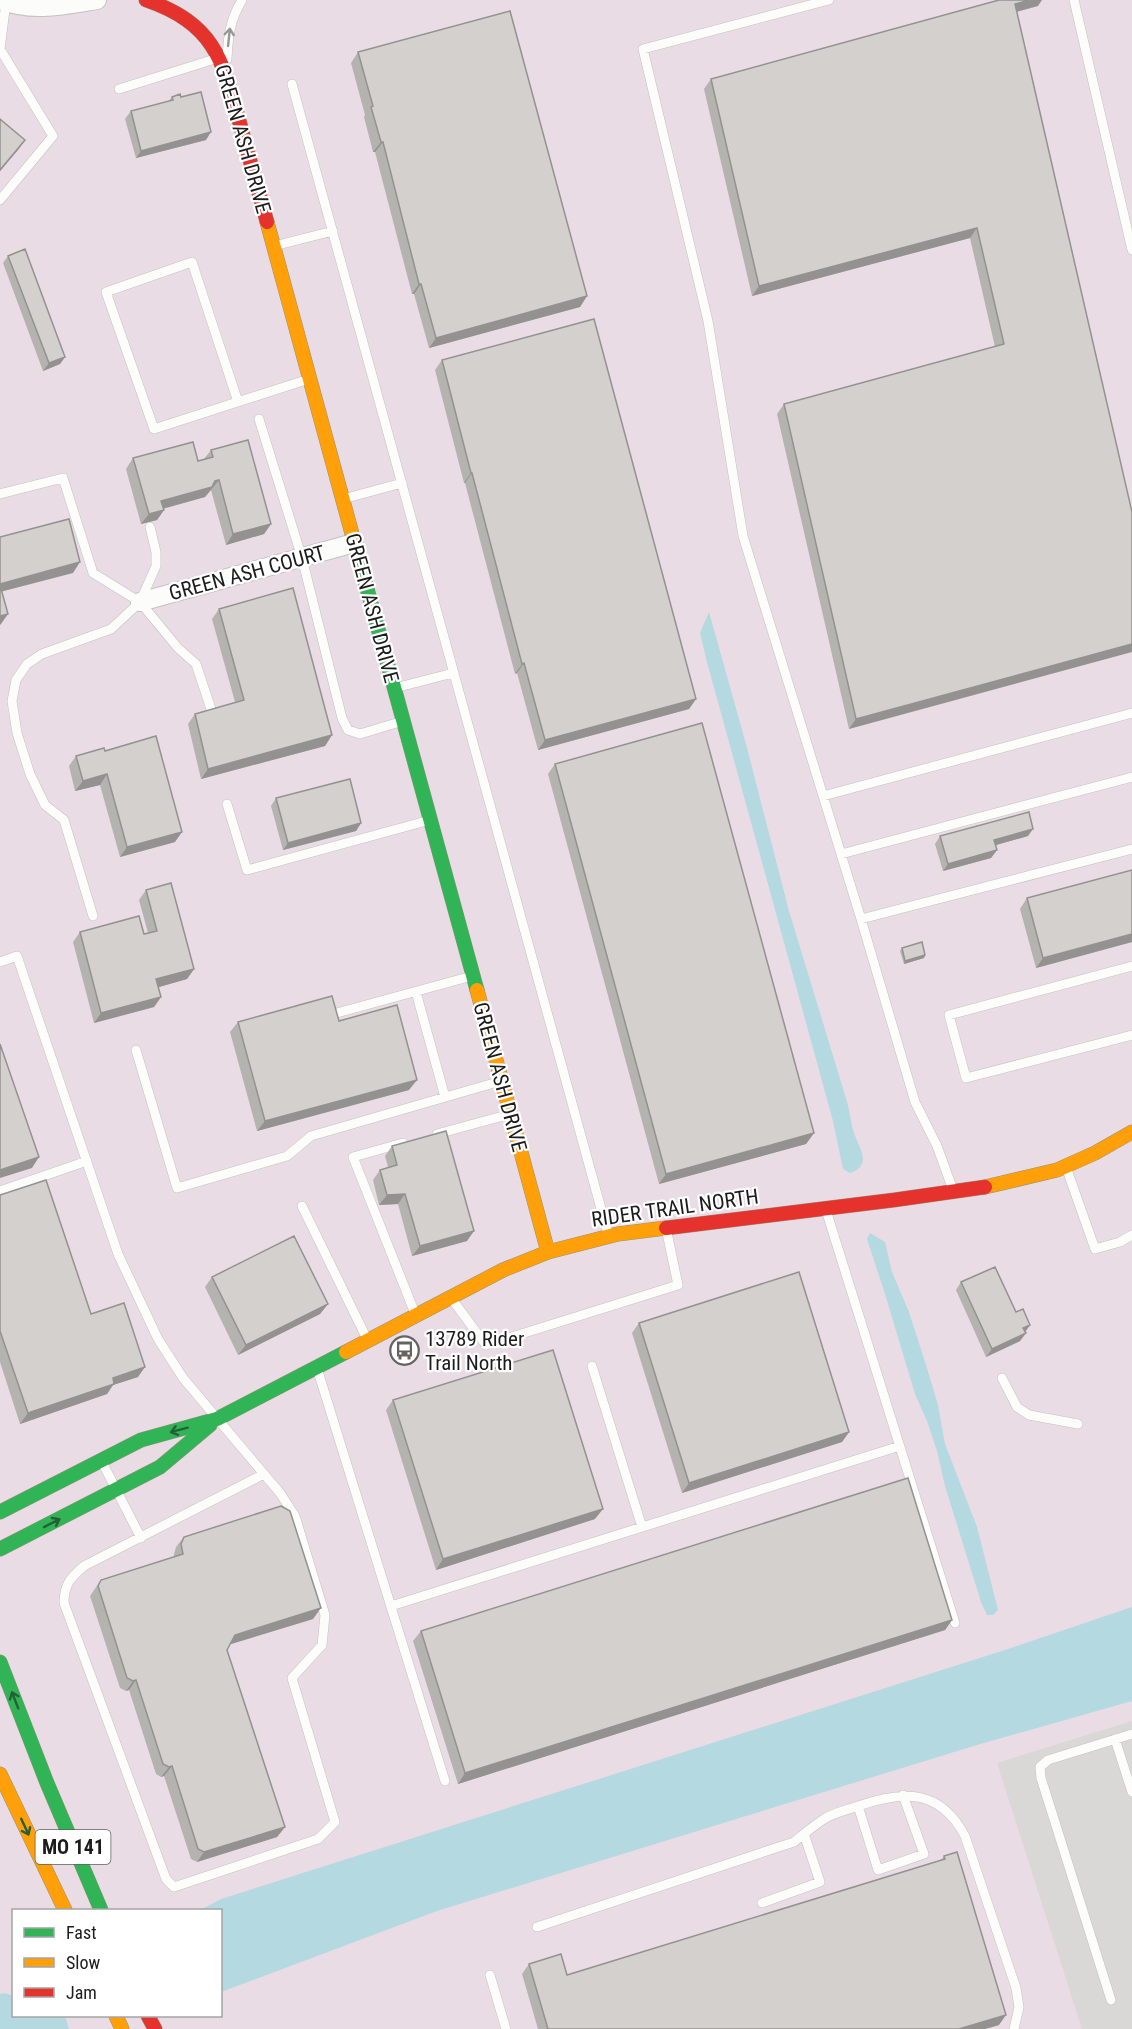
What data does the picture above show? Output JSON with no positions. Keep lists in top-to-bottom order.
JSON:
{
  "streets": {
    "main road": ["GREEN ASH DRIVE", "RIDER TRAIL NORTH", "MO 141"],
    "street": ["GREEN ASH COURT"]
  },
  "crossings": [
    ["GREEN ASH DRIVE", "GREEN ASH COURT"],
    ["GREEN ASH DRIVE", "RIDER TRAIL NORTH"]
  ],
  "places": {
    "bus stop": ["13789 Rider Trail North"]
  },
  "legend": ["Fast", "Slow", "Jam"]
}
